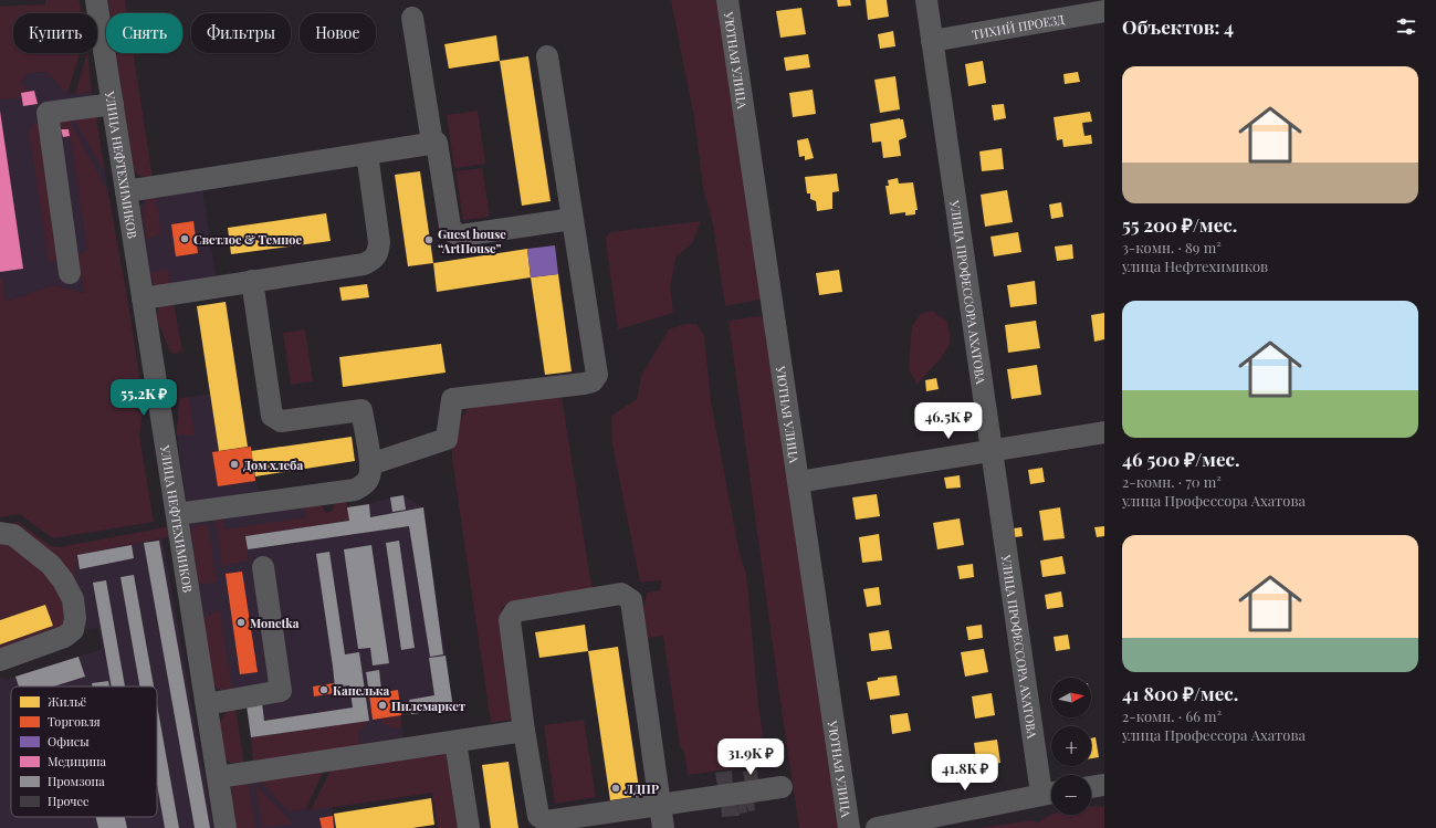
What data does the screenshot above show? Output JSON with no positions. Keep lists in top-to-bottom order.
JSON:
{
  "streets": {
    "street": [
      "ТИХИЙ ПРОЕЗД",
      "УЮТНАЯ УЛИЦА",
      "УЛИЦА НЕФТЕХИМИКОВ",
      "УЛИЦА ПРОФЕССОРА АХАТОВА"
    ]
  },
  "crossings": [
    ["ТИХИЙ ПРОЕЗД", "УЛИЦА ПРОФЕССОРА АХАТОВА"]
  ],
  "places": [
    "Светлое & Темное",
    "Guest house “ArtHouse”",
    "Дом хлеба",
    "Monetka",
    "Капелька",
    "Пилсмаркет",
    "ЛДПР"
  ],
  "legend": [
    "Жильё",
    "Торговля",
    "Офисы",
    "Медицина",
    "Промзона",
    "Прочее"
  ],
  "north": "right",
  "page": {
    "heading": "Объектов: 4",
    "chip": [
      "Купить",
      "Снять",
      "Фильтры",
      "Новое"
    ],
    "list": [
      {
        "name": "55 200 ₽/мес.",
        "note": "3-комн. · 89 m² · улица Нефтехимиков"
      },
      {
        "name": "46 500 ₽/мес.",
        "note": "2-комн. · 70 m² · улица Профессора Ахатова"
      },
      {
        "name": "41 800 ₽/мес.",
        "note": "2-комн. · 66 m² · улица Профессора Ахатова"
      }
    ],
    "price": [
      "55.2K ₽",
      "46.5K ₽",
      "31.9K ₽",
      "41.8K ₽"
    ],
    "map_buttons": ["+", "−"]
  }
}
